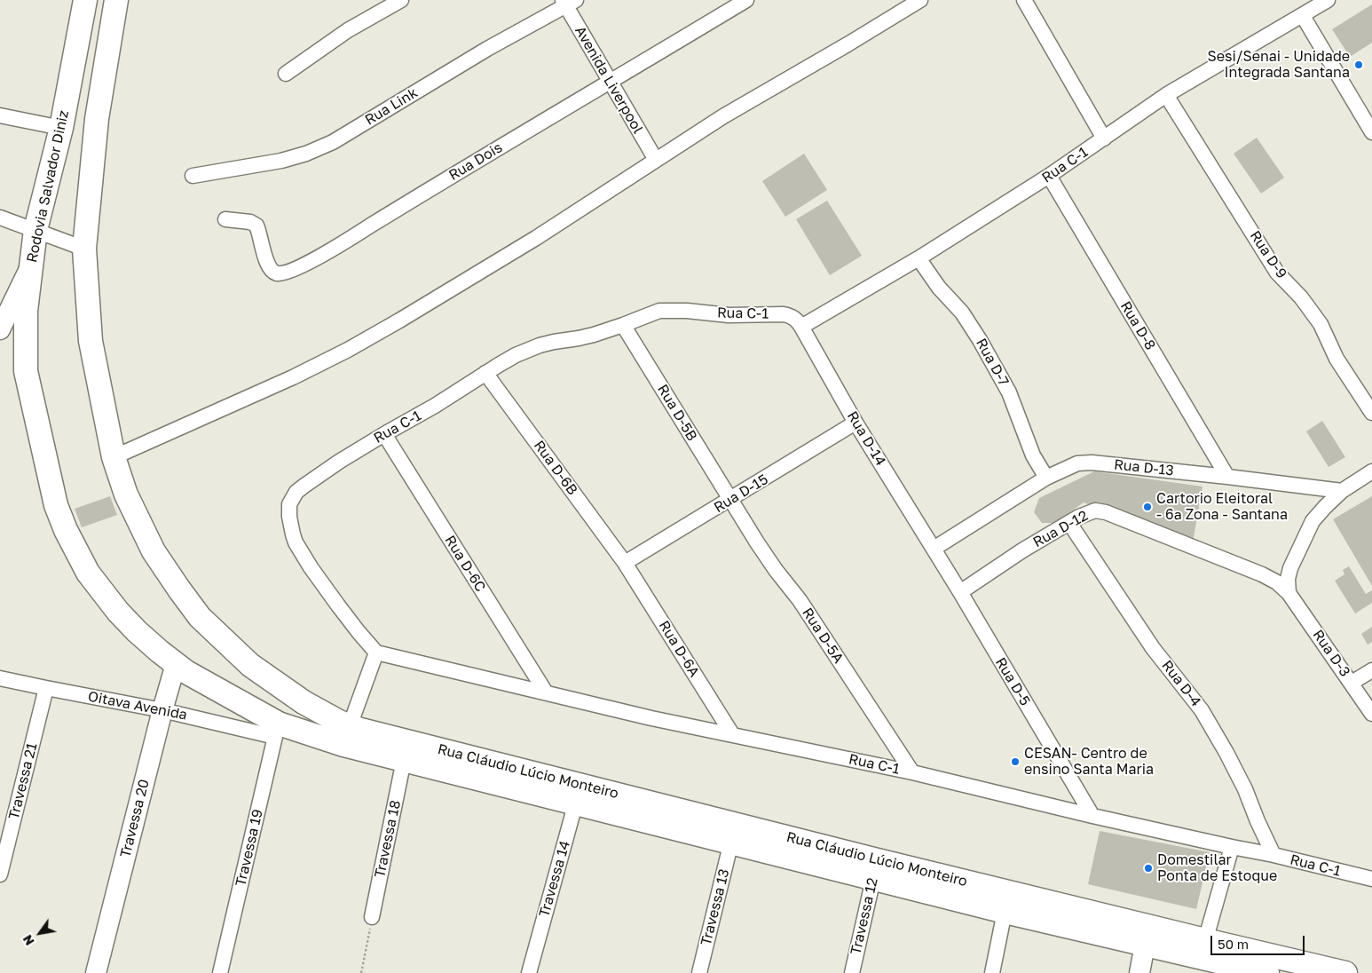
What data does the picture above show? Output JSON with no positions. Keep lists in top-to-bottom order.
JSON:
{
  "streets": {
    "main road": ["Rodovia Salvador Diniz", "Rua Cláudio Lúcio Monteiro"],
    "street": [
      "Avenida Liverpool",
      "Rua Link",
      "Rua Dois",
      "Rua C-1",
      "Rua D-9",
      "Rua D-8",
      "Rua D-7",
      "Rua D-5B",
      "Rua D-14",
      "Rua D-6B",
      "Rua D-13",
      "Rua D-15",
      "Rua D-12",
      "Rua D-6C",
      "Rua D-5A",
      "Rua D-6A",
      "Rua D-3",
      "Rua D-5",
      "Rua D-4",
      "Oitava Avenida",
      "Travessa 21",
      "Travessa 20",
      "Travessa 18",
      "Travessa 19",
      "Travessa 14",
      "Travessa 13",
      "Travessa 12"
    ]
  },
  "crossings": [
    ["Avenida Liverpool", "Rua Link"],
    ["Avenida Liverpool", "Rua Dois"],
    ["Rua C-1", "Rua D-9"],
    ["Rua C-1", "Rua D-8"],
    ["Rua C-1", "Rua D-7"],
    ["Rua C-1", "Rua D-5B"],
    ["Rua C-1", "Rua D-14"],
    ["Rua C-1", "Rua D-6B"],
    ["Rua C-1", "Rua D-6C"],
    ["Rua C-1", "Rua D-5A"],
    ["Rua C-1", "Rua D-6A"],
    ["Rua C-1", "Rua D-5"],
    ["Rua C-1", "Rua D-4"],
    ["Rodovia Salvador Diniz", "Oitava Avenida"],
    ["Rodovia Salvador Diniz", "Rua Cláudio Lúcio Monteiro"],
    ["Rodovia Salvador Diniz", "Travessa 20"],
    ["Rodovia Salvador Diniz", "Travessa 18"],
    ["Rodovia Salvador Diniz", "Travessa 19"],
    ["Rua D-8", "Rua D-13"],
    ["Rua D-7", "Rua D-13"],
    ["Rua D-5B", "Rua D-15"],
    ["Rua D-5B", "Rua D-5A"],
    ["Rua D-14", "Rua D-13"],
    ["Rua D-14", "Rua D-15"],
    ["Rua D-14", "Rua D-5"],
    ["Rua D-6B", "Rua D-15"],
    ["Rua D-6B", "Rua D-6A"],
    ["Rua D-13", "Rua D-5"],
    ["Rua D-15", "Rua D-5A"],
    ["Rua D-15", "Rua D-6A"],
    ["Rua D-12", "Rua D-3"],
    ["Rua D-12", "Rua D-5"],
    ["Rua D-12", "Rua D-4"],
    ["Oitava Avenida", "Travessa 21"],
    ["Oitava Avenida", "Travessa 20"],
    ["Oitava Avenida", "Travessa 19"],
    ["Rua Cláudio Lúcio Monteiro", "Travessa 18"],
    ["Rua Cláudio Lúcio Monteiro", "Travessa 14"],
    ["Rua Cláudio Lúcio Monteiro", "Travessa 13"],
    ["Rua Cláudio Lúcio Monteiro", "Travessa 12"]
  ],
  "places": [
    "Sesi/Senai - Unidade Integrada Santana",
    "Cartorio Eleitoral - 6ª Zona - Santana",
    "CESAN- Centro de ensino Santa Maria",
    "Domestilar Ponta de Estoque"
  ],
  "scale_bar": "50 m",
  "north": "bottom left"
}
